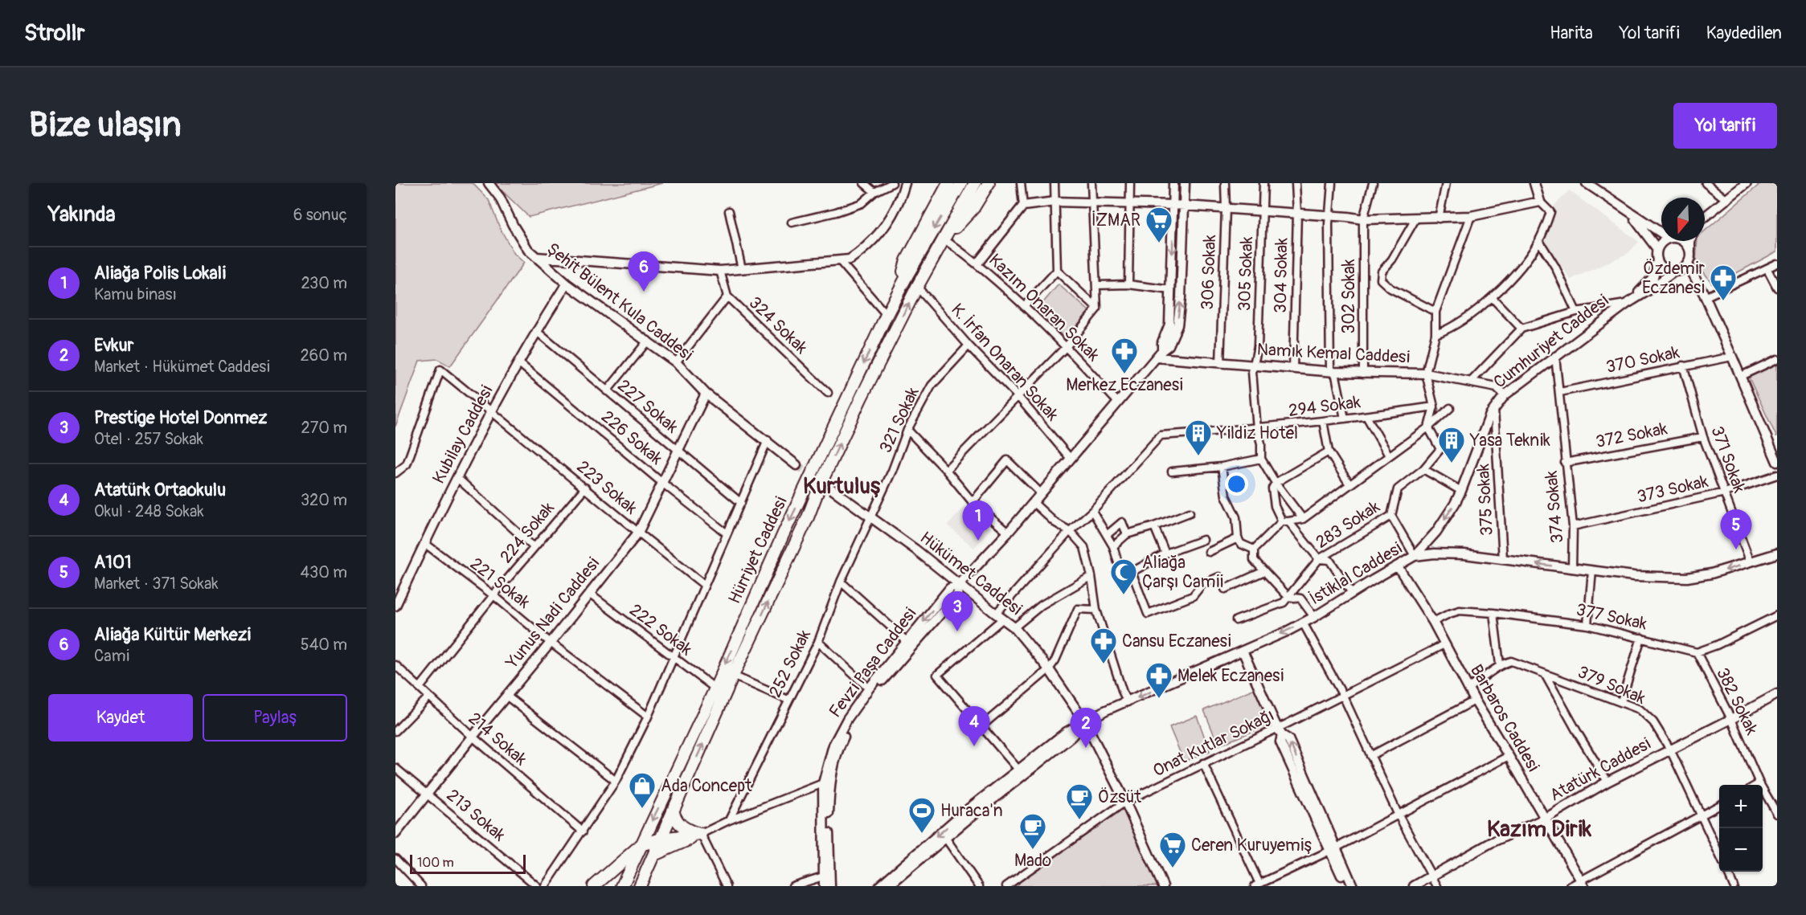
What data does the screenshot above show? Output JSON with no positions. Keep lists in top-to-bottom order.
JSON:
{
  "streets": {
    "highway": ["Hürriyet Caddesi"],
    "street": [
      "306 Sokak",
      "305 Sokak",
      "304 Sokak",
      "302 Sokak",
      "Şehit Bülent Kula Caddesi",
      "Kazım Onaran Sokak",
      "324 Sokak",
      "Cumhuriyet Caddesi",
      "Namık Kemal Caddesi",
      "370 Sokak",
      "K. İrfan Onaran Sokak",
      "227 Sokak",
      "294 Sokak",
      "321 Sokak",
      "Kubilay Caddesi",
      "372 Sokak",
      "226 Sokak",
      "371 Sokak",
      "223 Sokak",
      "373 Sokak",
      "375 Sokak",
      "374 Sokak",
      "283 Sokak",
      "224 Sokak",
      "Hükümet Caddesi",
      "İstiklal Caddesi",
      "221 Sokak",
      "Yunus Nadi Caddesi",
      "377 Sokak",
      "222 Sokak",
      "Fevzi Paşa Caddesi",
      "252 Sokak",
      "379 Sokak",
      "382 Sokak",
      "Barbaros Caddesi",
      "214 Sokak",
      "Onat Kutlar Sokağı",
      "Atatürk Caddesi",
      "213 Sokak"
    ]
  },
  "crossings": [
    ["306 Sokak", "Namık Kemal Caddesi"],
    ["305 Sokak", "Namık Kemal Caddesi"],
    ["305 Sokak", "294 Sokak"],
    ["304 Sokak", "Namık Kemal Caddesi"],
    ["302 Sokak", "Namık Kemal Caddesi"],
    ["Şehit Bülent Kula Caddesi", "Kubilay Caddesi"],
    ["Şehit Bülent Kula Caddesi", "Yunus Nadi Caddesi"],
    ["Kazım Onaran Sokak", "Hürriyet Caddesi"],
    ["Kazım Onaran Sokak", "Fevzi Paşa Caddesi"],
    ["Cumhuriyet Caddesi", "Namık Kemal Caddesi"],
    ["Cumhuriyet Caddesi", "375 Sokak"],
    ["Cumhuriyet Caddesi", "374 Sokak"],
    ["Cumhuriyet Caddesi", "İstiklal Caddesi"],
    ["Namık Kemal Caddesi", "Fevzi Paşa Caddesi"],
    ["370 Sokak", "371 Sokak"],
    ["370 Sokak", "374 Sokak"],
    ["K. İrfan Onaran Sokak", "321 Sokak"],
    ["K. İrfan Onaran Sokak", "Hürriyet Caddesi"],
    ["K. İrfan Onaran Sokak", "Fevzi Paşa Caddesi"],
    ["227 Sokak", "Kubilay Caddesi"],
    ["227 Sokak", "Yunus Nadi Caddesi"],
    ["321 Sokak", "Hükümet Caddesi"],
    ["321 Sokak", "252 Sokak"],
    ["Kubilay Caddesi", "226 Sokak"],
    ["Kubilay Caddesi", "223 Sokak"],
    ["Kubilay Caddesi", "221 Sokak"],
    ["372 Sokak", "371 Sokak"],
    ["372 Sokak", "374 Sokak"],
    ["226 Sokak", "Yunus Nadi Caddesi"],
    ["371 Sokak", "373 Sokak"],
    ["371 Sokak", "İstiklal Caddesi"],
    ["223 Sokak", "224 Sokak"],
    ["223 Sokak", "Yunus Nadi Caddesi"],
    ["373 Sokak", "374 Sokak"],
    ["375 Sokak", "İstiklal Caddesi"],
    ["374 Sokak", "İstiklal Caddesi"],
    ["224 Sokak", "221 Sokak"],
    ["224 Sokak", "214 Sokak"],
    ["Hürriyet Caddesi", "222 Sokak"],
    ["Hükümet Caddesi", "İstiklal Caddesi"],
    ["Hükümet Caddesi", "Fevzi Paşa Caddesi"],
    ["Hükümet Caddesi", "252 Sokak"],
    ["Hükümet Caddesi", "Onat Kutlar Sokağı"],
    ["İstiklal Caddesi", "Barbaros Caddesi"],
    ["221 Sokak", "Yunus Nadi Caddesi"],
    ["Yunus Nadi Caddesi", "222 Sokak"],
    ["Yunus Nadi Caddesi", "214 Sokak"],
    ["Yunus Nadi Caddesi", "213 Sokak"],
    ["377 Sokak", "382 Sokak"],
    ["377 Sokak", "Barbaros Caddesi"],
    ["379 Sokak", "Atatürk Caddesi"],
    ["382 Sokak", "Atatürk Caddesi"],
    ["Barbaros Caddesi", "Onat Kutlar Sokağı"],
    ["Barbaros Caddesi", "Atatürk Caddesi"]
  ],
  "districts": ["Kurtuluş", "Kazım Dirik"],
  "places": {
    "supermarket": ["İZMAR", "Ceren Kuruyemiş"],
    "pharmacy": [
      "Özdemir Eczanesi",
      "Merkez Eczanesi",
      "Cansu Eczanesi",
      "Melek Eczanesi"
    ],
    "building": ["Yildiz Hotel", "Yasa Teknik"],
    "mosque": ["Aliağa Çarşı Camii"],
    "shop": ["Ada Concept"],
    "cafe": ["Özsüt", "Mado"],
    "sports": ["Huraca'n"]
  },
  "scale_bar": "100 m",
  "north": "bottom",
  "page": {
    "header": "Strollr",
    "nav": ["Harita", "Yol tarifi", "Kaydedilen"],
    "buttons": [
      "Yol tarifi",
      ["Kaydet", "Paylaş"]
    ],
    "title": "Bize ulaşın",
    "heading": ["Yakında", "6 sonuç"],
    "list": [
      {
        "mark": "1",
        "name": "Aliağa Polis Lokali",
        "note": "Kamu binası",
        "value": "230 m"
      },
      {
        "mark": "2",
        "name": "Evkur",
        "note": "Market · Hükümet Caddesi",
        "value": "260 m"
      },
      {
        "mark": "3",
        "name": "Prestige Hotel Donmez",
        "note": "Otel · 257 Sokak",
        "value": "270 m"
      },
      {
        "mark": "4",
        "name": "Atatürk Ortaokulu",
        "note": "Okul · 248 Sokak",
        "value": "320 m"
      },
      {
        "mark": "5",
        "name": "A101",
        "note": "Market · 371 Sokak",
        "value": "430 m"
      },
      {
        "mark": "6",
        "name": "Aliağa Kültür Merkezi",
        "note": "Cami",
        "value": "540 m"
      }
    ],
    "pins": [
      "6",
      "1",
      "5",
      "3",
      "4",
      "2"
    ],
    "map_buttons": ["+", "−"],
    "scale": "100 m"
  }
}
